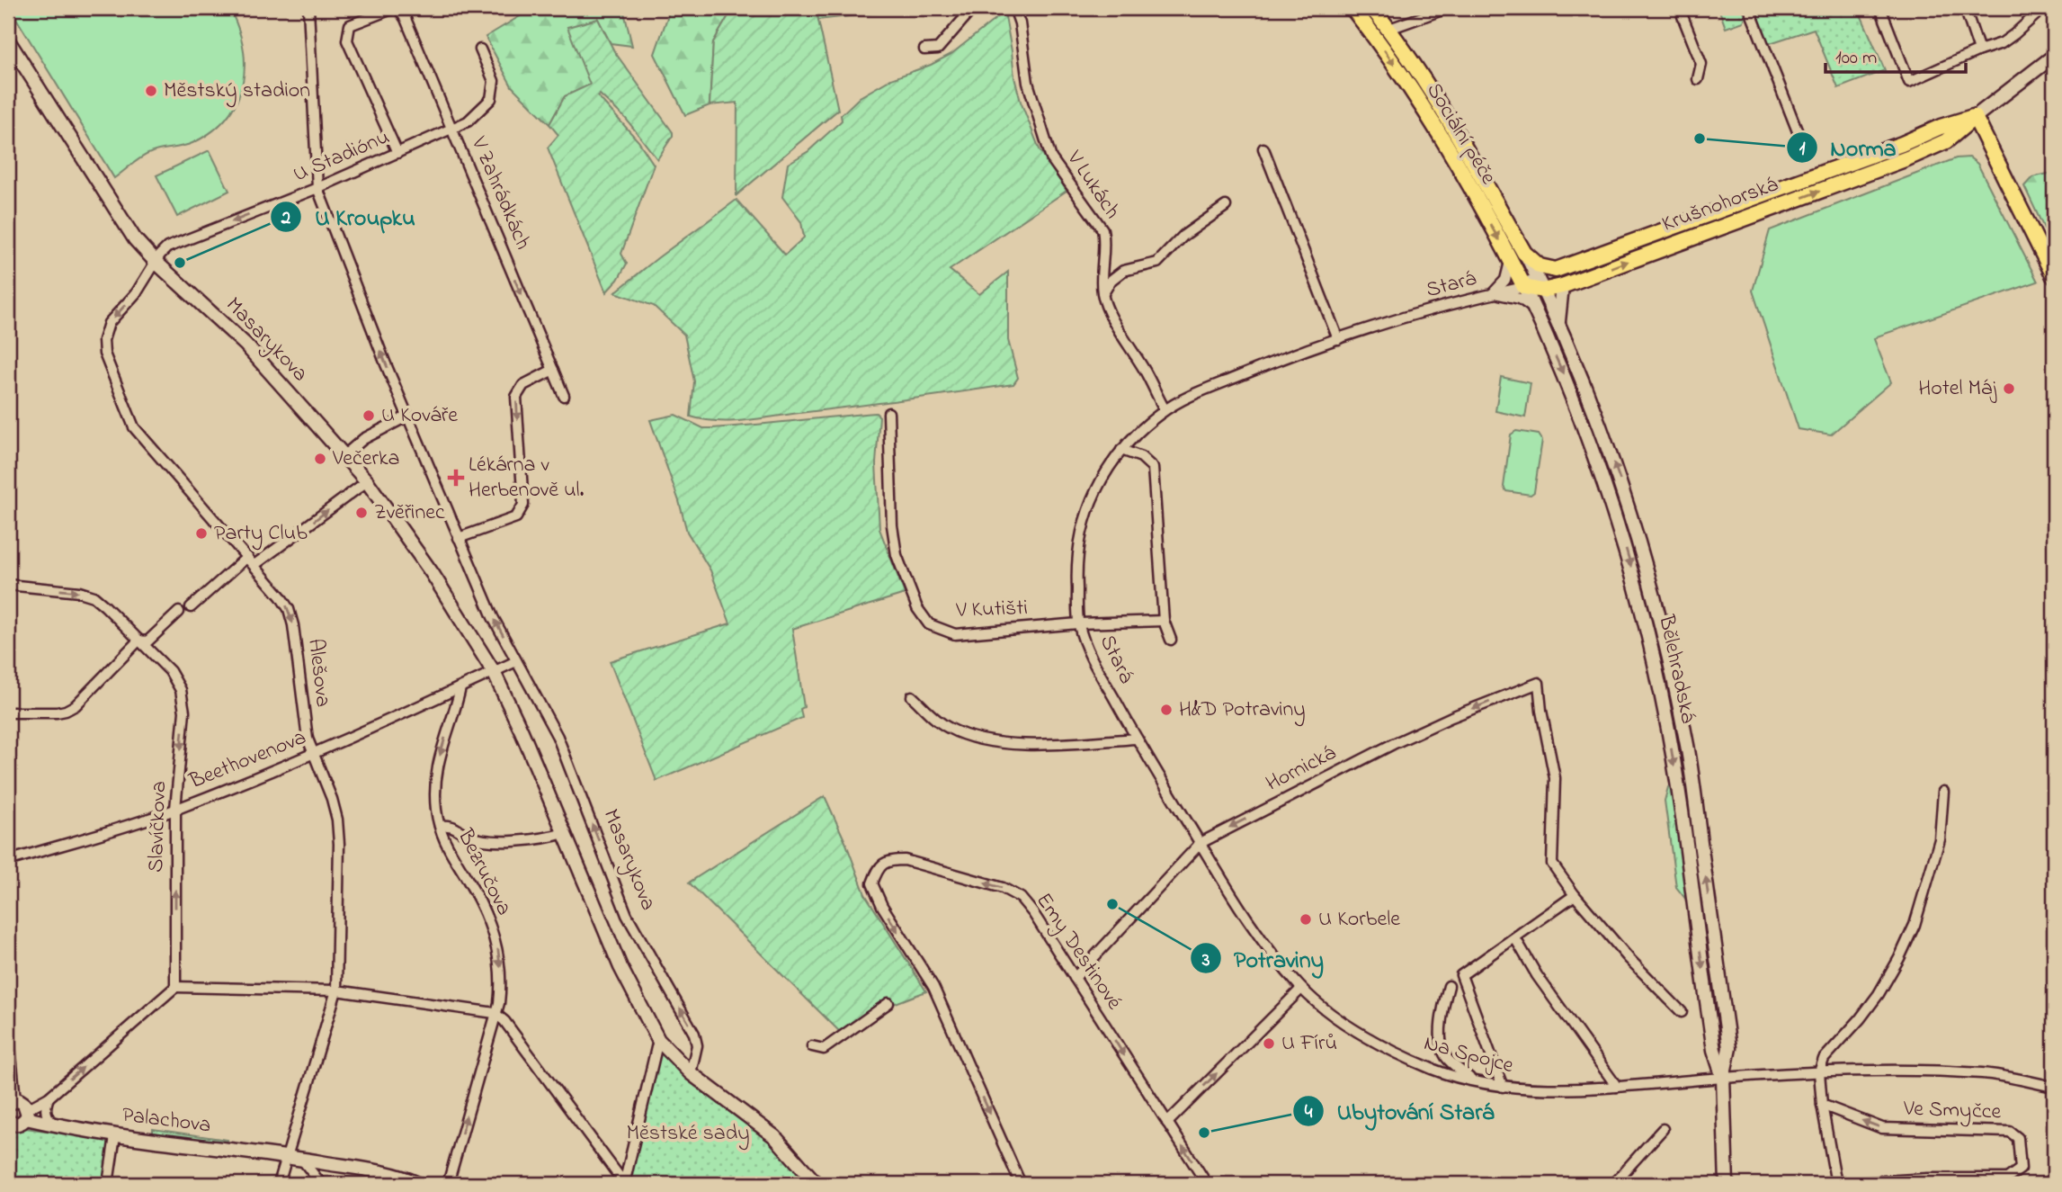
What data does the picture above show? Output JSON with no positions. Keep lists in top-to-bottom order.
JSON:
{
  "streets": {
    "main road": ["Sociální péče", "Krušnohorská"],
    "street": [
      "U Stadiónu",
      "V Lukách",
      "V Zahrádkách",
      "Stará",
      "Masarykova",
      "V Kutišti",
      "Bělehradská",
      "Alešova",
      "Beethovenova",
      "Hornická",
      "Slavíčkova",
      "Bezručova",
      "Emy Destinové",
      "Na Spojce",
      "Ve Smyčce",
      "Palachova"
    ]
  },
  "crossings": [
    ["Sociální péče", "Krušnohorská"],
    ["Sociální péče", "Stará"],
    ["Sociální péče", "Bělehradská"],
    ["U Stadiónu", "V Zahrádkách"],
    ["U Stadiónu", "Masarykova"],
    ["U Stadiónu", "Alešova"],
    ["V Lukách", "Stará"],
    ["Krušnohorská", "Bělehradská"],
    ["Stará", "V Kutišti"],
    ["Stará", "Bělehradská"],
    ["Stará", "Hornická"],
    ["Stará", "Na Spojce"],
    ["Masarykova", "Alešova"],
    ["Masarykova", "Beethovenova"],
    ["Bělehradská", "Na Spojce"],
    ["Alešova", "Beethovenova"],
    ["Alešova", "Palachova"],
    ["Beethovenova", "Slavíčkova"],
    ["Beethovenova", "Bezručova"],
    ["Hornická", "Emy Destinové"]
  ],
  "one_way": [
    "U Stadiónu",
    "V Zahrádkách",
    "Krušnohorská",
    "Alešova"
  ],
  "parks": ["Městské sady"],
  "places": {
    "other": [
      "Městský stadion",
      "Norma",
      "U Kroupku",
      "Hotel Máj",
      "U Kováře",
      "Večerka",
      "Zvěřinec",
      "Party Club",
      "H&D Potraviny",
      "Potraviny",
      "U Korbele",
      "U Fírů",
      "Ubytování Stará"
    ],
    "health": ["Lékárna v Herbenově ul."]
  },
  "scale_bar": "100 m"
}
